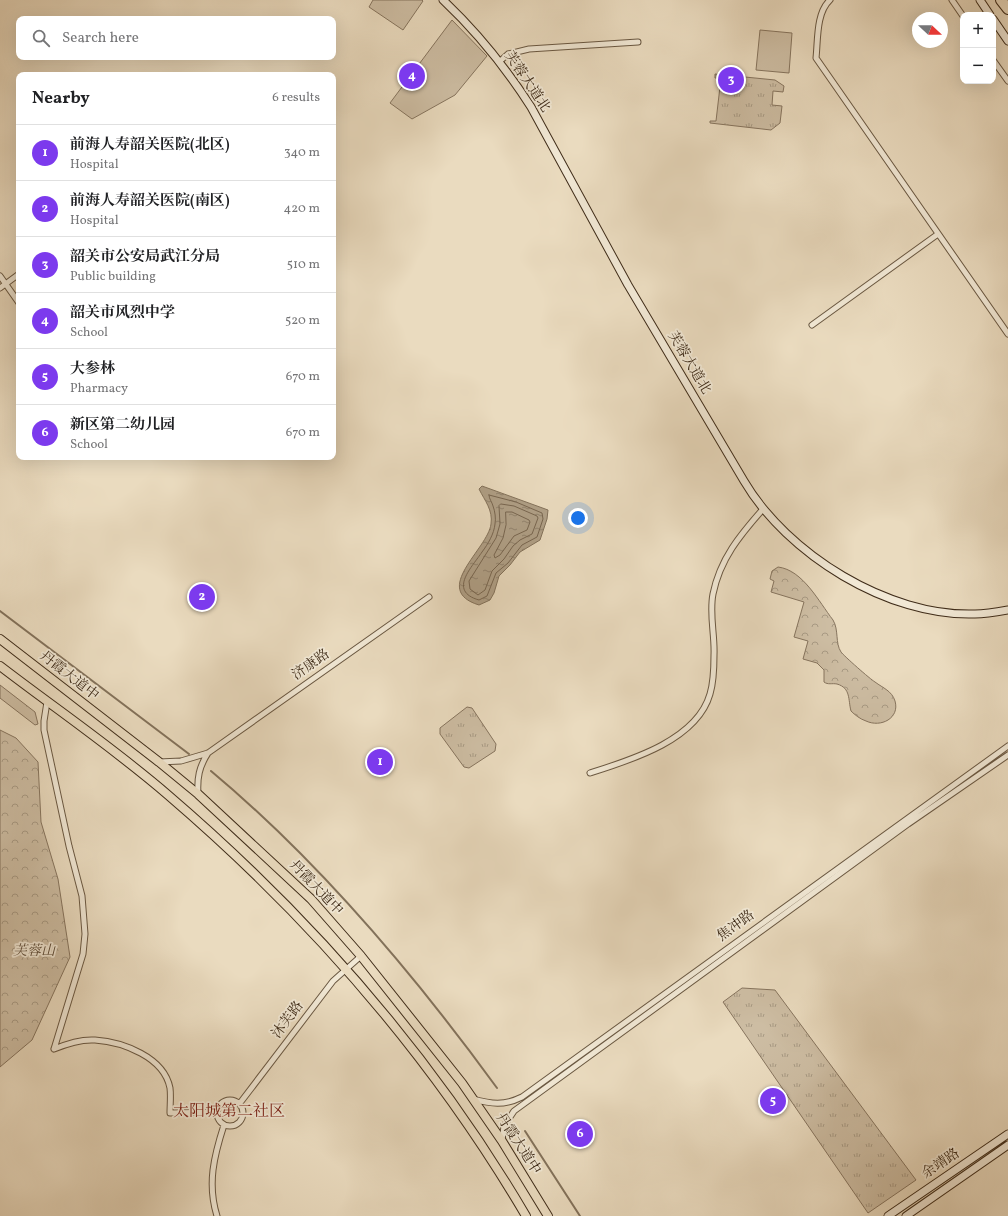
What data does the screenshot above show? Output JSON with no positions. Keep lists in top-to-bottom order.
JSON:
{
  "streets": {
    "main road": ["芙蓉大道北", "丹霞大道中", "余靖路"],
    "street": ["济康路", "焦冲路", "沐芙路"]
  },
  "crossings": [
    ["济康路", "丹霞大道中"],
    ["丹霞大道中", "焦冲路"],
    ["丹霞大道中", "沐芙路"]
  ],
  "districts": ["太阳城第二社区"],
  "parks": ["芙蓉山"],
  "north": "right",
  "page": {
    "map_buttons": ["+", "−"],
    "search": "Search here",
    "pins": [
      "4",
      "3",
      "2",
      "1",
      "5",
      "6"
    ],
    "heading": ["Nearby", "6 results"],
    "list": [
      {
        "mark": "1",
        "name": "前海人寿韶关医院(北区)",
        "note": "Hospital",
        "value": "340 m"
      },
      {
        "mark": "2",
        "name": "前海人寿韶关医院(南区)",
        "note": "Hospital",
        "value": "420 m"
      },
      {
        "mark": "3",
        "name": "韶关市公安局武江分局",
        "note": "Public building",
        "value": "510 m"
      },
      {
        "mark": "4",
        "name": "韶关市风烈中学",
        "note": "School",
        "value": "520 m"
      },
      {
        "mark": "5",
        "name": "大参林",
        "note": "Pharmacy",
        "value": "670 m"
      },
      {
        "mark": "6",
        "name": "新区第二幼儿园",
        "note": "School",
        "value": "670 m"
      }
    ]
  }
}
